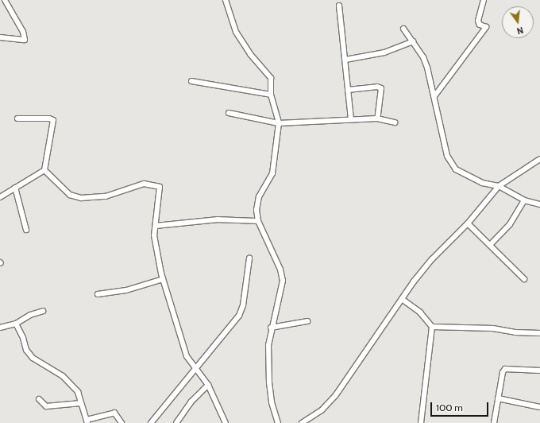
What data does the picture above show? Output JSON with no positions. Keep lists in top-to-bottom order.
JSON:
{
  "scale_bar": "100 m",
  "north": "bottom"
}
